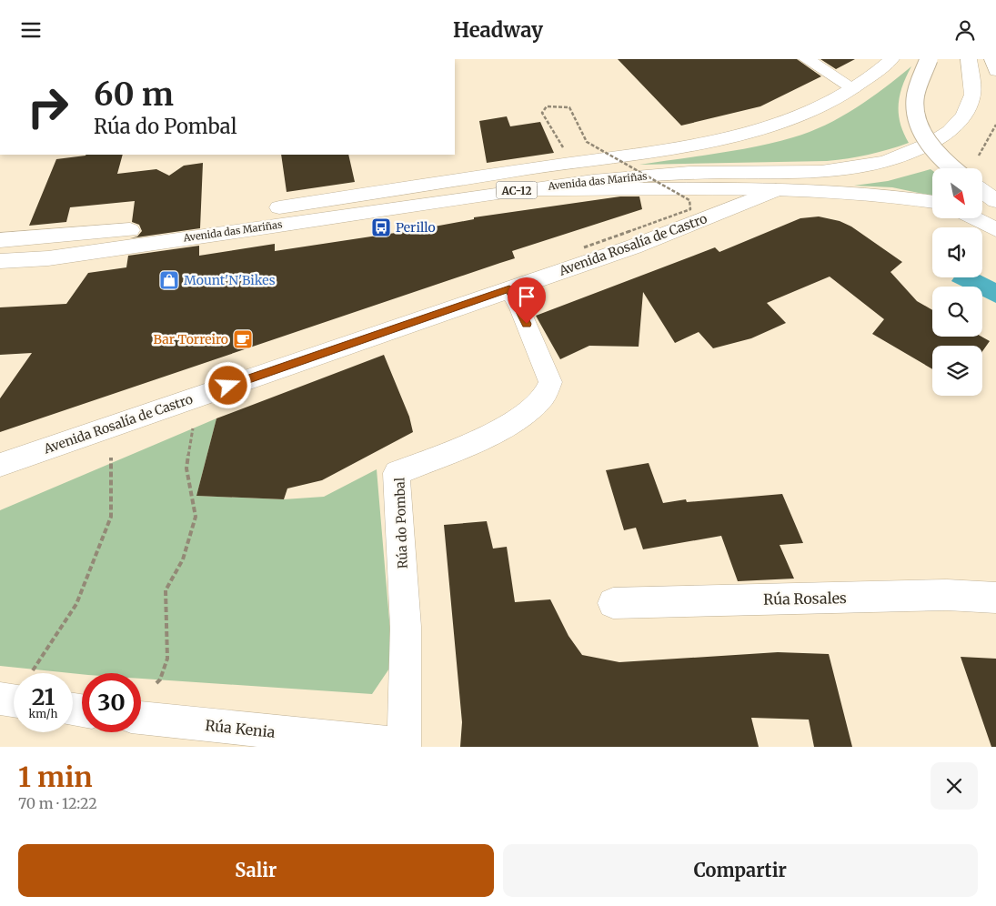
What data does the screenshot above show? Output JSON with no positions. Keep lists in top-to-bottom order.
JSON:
{
  "streets": {
    "main road": [
      "Avenida das Mariñas",
      "AC-12",
      "Avenida Rosalía de Castro",
      "Rúa do Pombal",
      "Rúa Rosales",
      "Rúa Kenia"
    ]
  },
  "crossings": [
    ["Avenida Rosalía de Castro", "Rúa do Pombal"],
    ["Rúa do Pombal", "Rúa Kenia"]
  ],
  "places": {
    "bus stop": ["Perillo"],
    "shop": ["Mount'N'Bikes"],
    "cafe": ["Bar Torreiro"]
  },
  "north": "bottom right",
  "page": {
    "header": "Headway",
    "turn": ["60 m", "Rúa do Pombal"],
    "speed": "21 km/h",
    "limit": "30",
    "heading": ["1 min", "70 m · 12:22"],
    "buttons": ["Salir", "Compartir"]
  }
}
